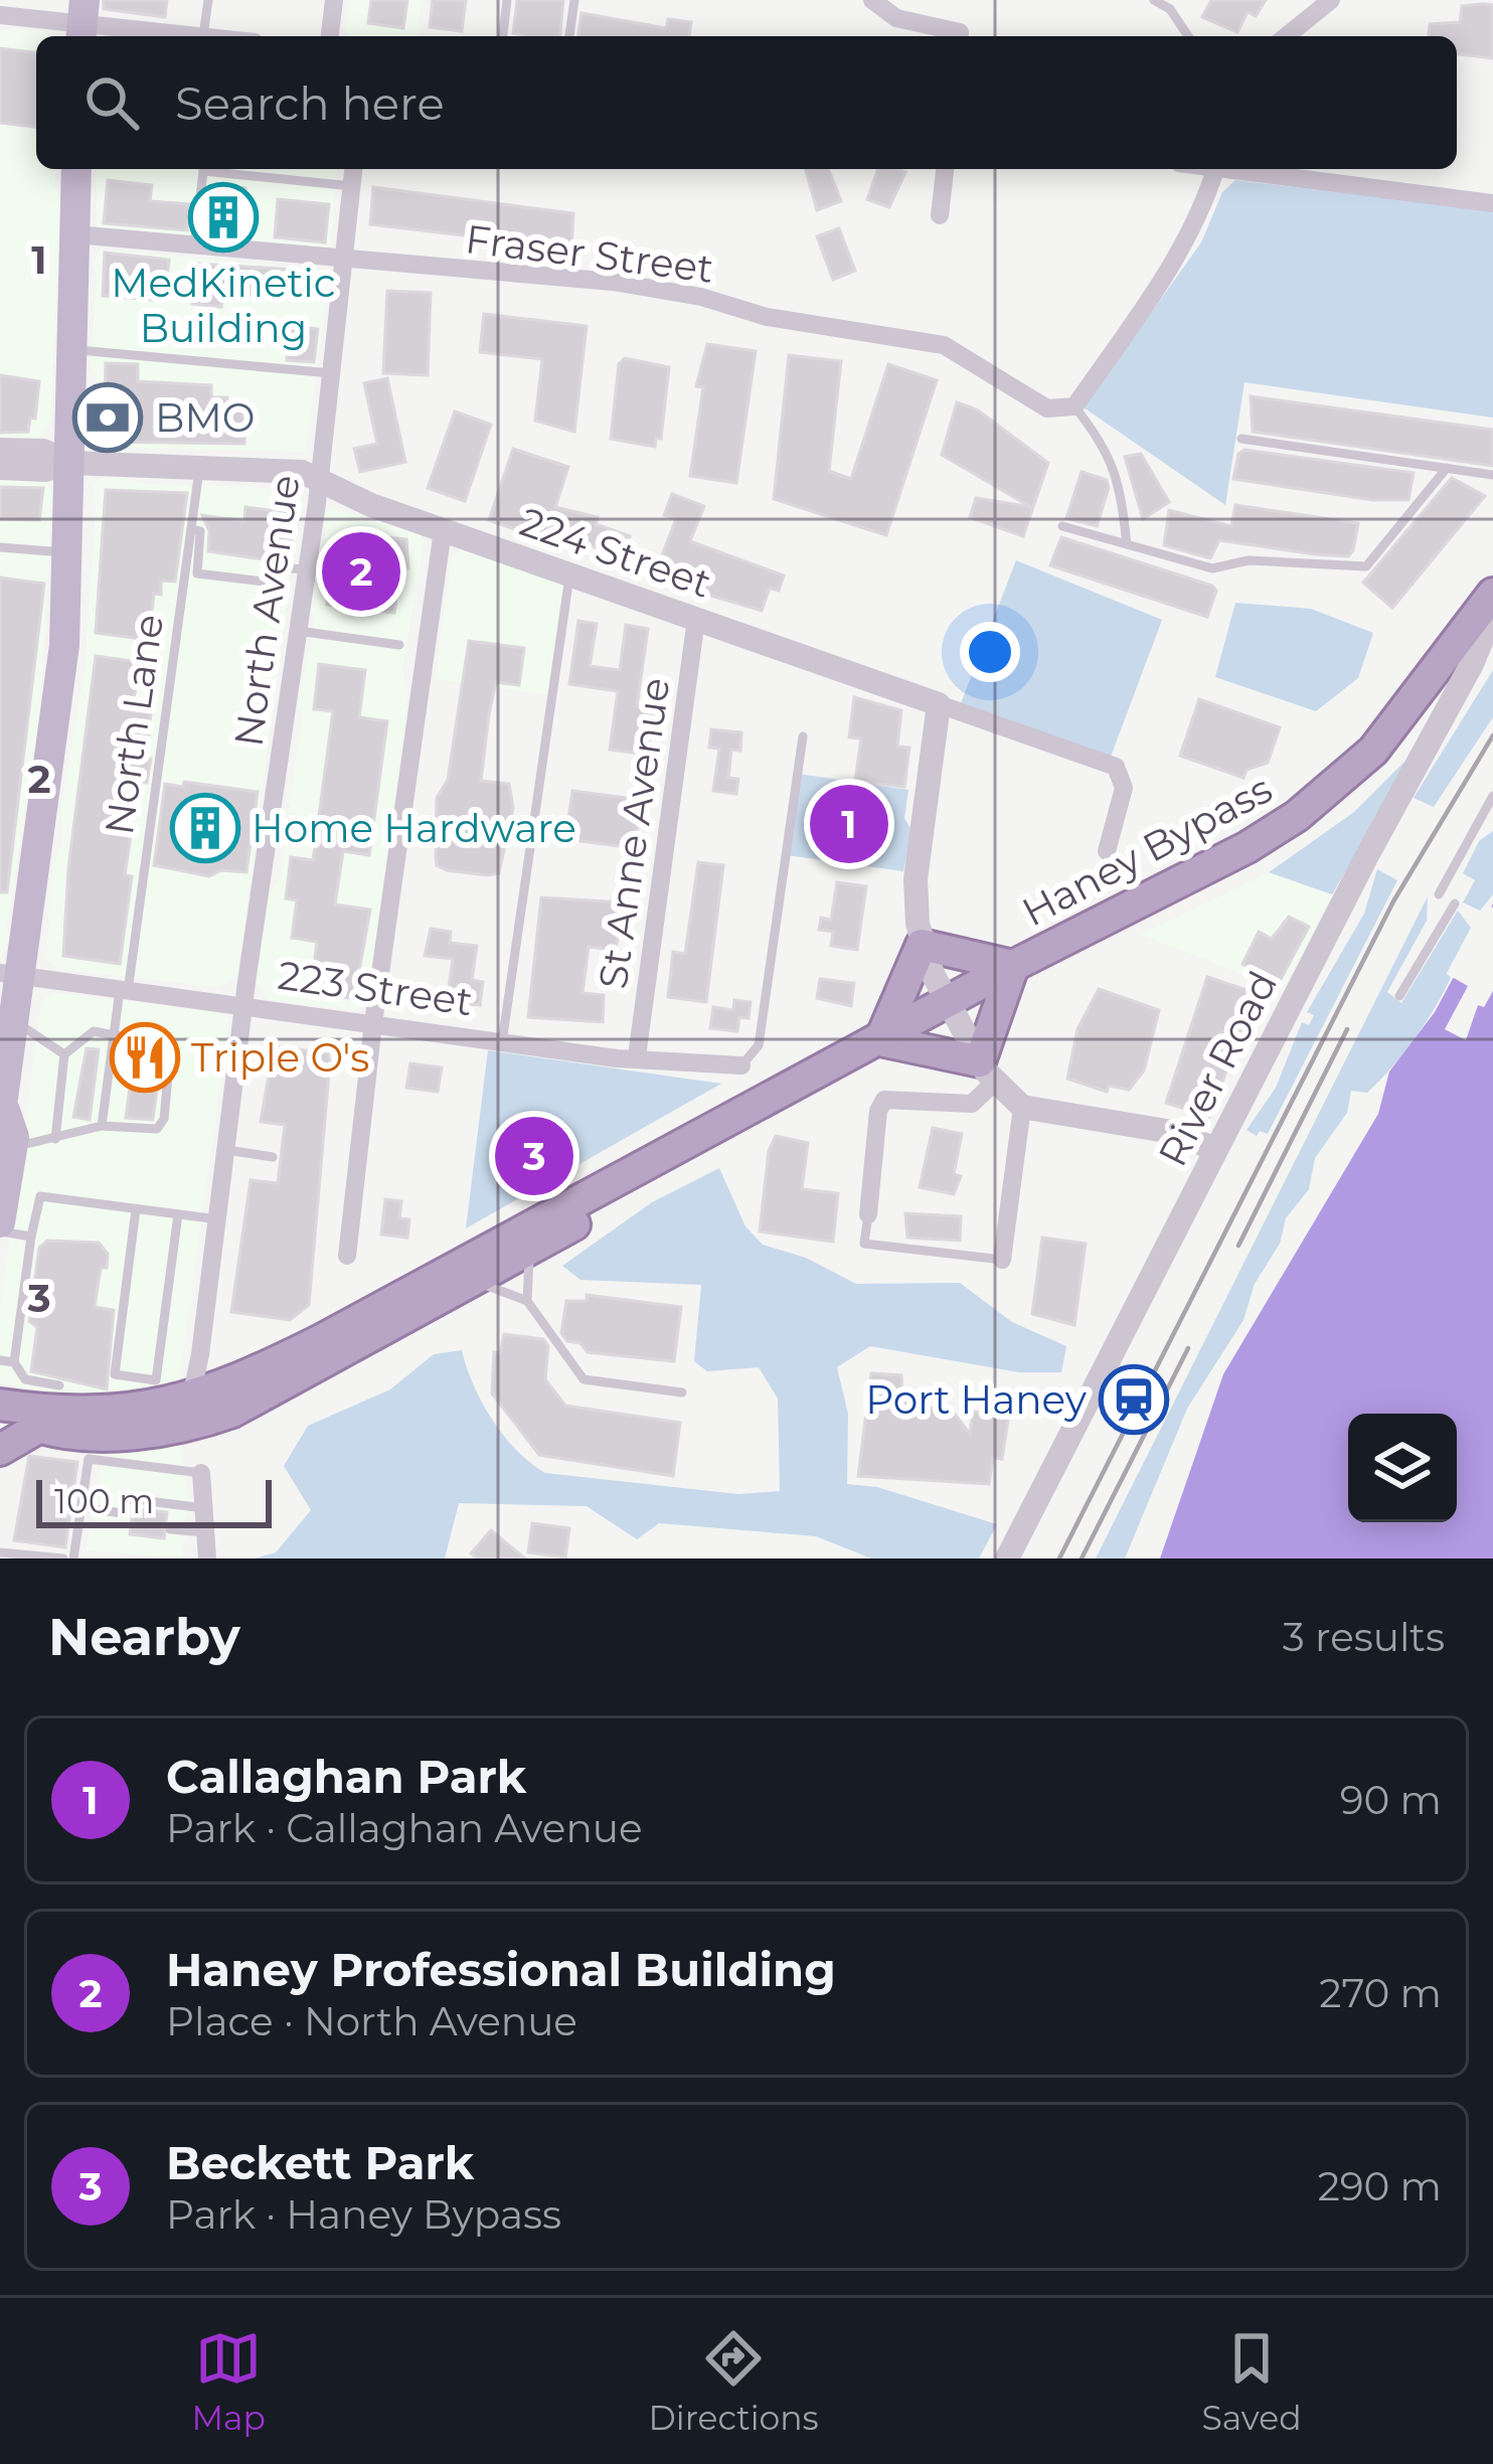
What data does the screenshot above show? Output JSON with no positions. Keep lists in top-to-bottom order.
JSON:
{
  "streets": {
    "highway": ["Haney Bypass"],
    "street": [
      "Fraser Street",
      "224 Street",
      "North Avenue",
      "St Anne Avenue",
      "223 Street",
      "River Road"
    ],
    "lane": ["North Lane"]
  },
  "crossings": [
    ["Fraser Street", "North Avenue"],
    ["224 Street", "North Avenue"],
    ["224 Street", "North Lane"],
    ["224 Street", "St Anne Avenue"],
    ["North Avenue", "Haney Bypass"],
    ["North Avenue", "223 Street"],
    ["North Lane", "223 Street"],
    ["St Anne Avenue", "223 Street"]
  ],
  "places": {
    "building": ["MedKinetic Building", "Home Hardware"],
    "bank": ["BMO"],
    "restaurant": ["Triple O's"],
    "station": ["Port Haney"]
  },
  "scale_bar": "100 m",
  "page": {
    "search": "Search here",
    "pins": ["2", "1", "3"],
    "scale": "100 m",
    "heading": ["Nearby", "3 results"],
    "list": [
      {
        "mark": "1",
        "name": "Callaghan Park",
        "note": "Park · Callaghan Avenue",
        "value": "90 m"
      },
      {
        "mark": "2",
        "name": "Haney Professional Building",
        "note": "Place · North Avenue",
        "value": "270 m"
      },
      {
        "mark": "3",
        "name": "Beckett Park",
        "note": "Park · Haney Bypass",
        "value": "290 m"
      }
    ],
    "nav": ["Map", "Directions", "Saved"]
  },
  "grid": {
    "rows": ["1", "2", "3"]
  }
}
